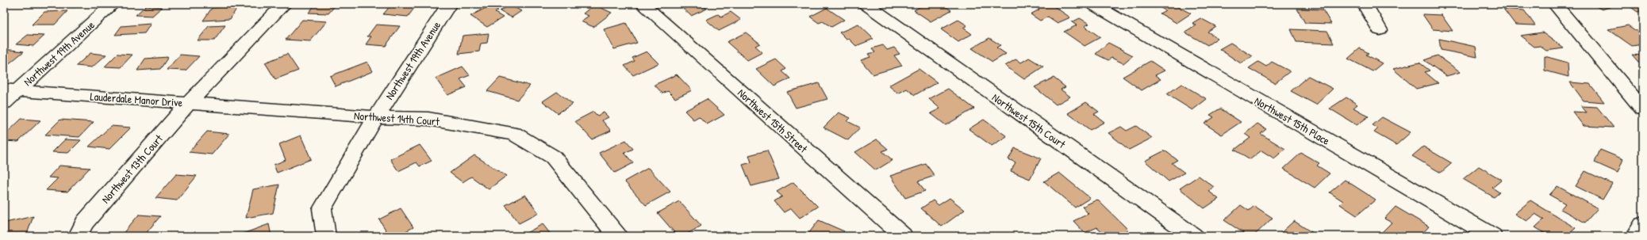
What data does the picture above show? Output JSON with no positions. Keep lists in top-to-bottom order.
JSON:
{
  "streets": {
    "street": [
      "Northwest 19th Avenue",
      "Lauderdale Manor Drive",
      "Northwest 14th Court",
      "Northwest 15th Street",
      "Northwest 15th Court",
      "Northwest 15th Place",
      "Northwest 13th Court"
    ]
  },
  "crossings": [
    ["Northwest 19th Avenue", "Lauderdale Manor Drive"],
    ["Northwest 19th Avenue", "Northwest 14th Court"],
    ["Lauderdale Manor Drive", "Northwest 14th Court"],
    ["Lauderdale Manor Drive", "Northwest 13th Court"],
    ["Northwest 14th Court", "Northwest 13th Court"]
  ]
}
